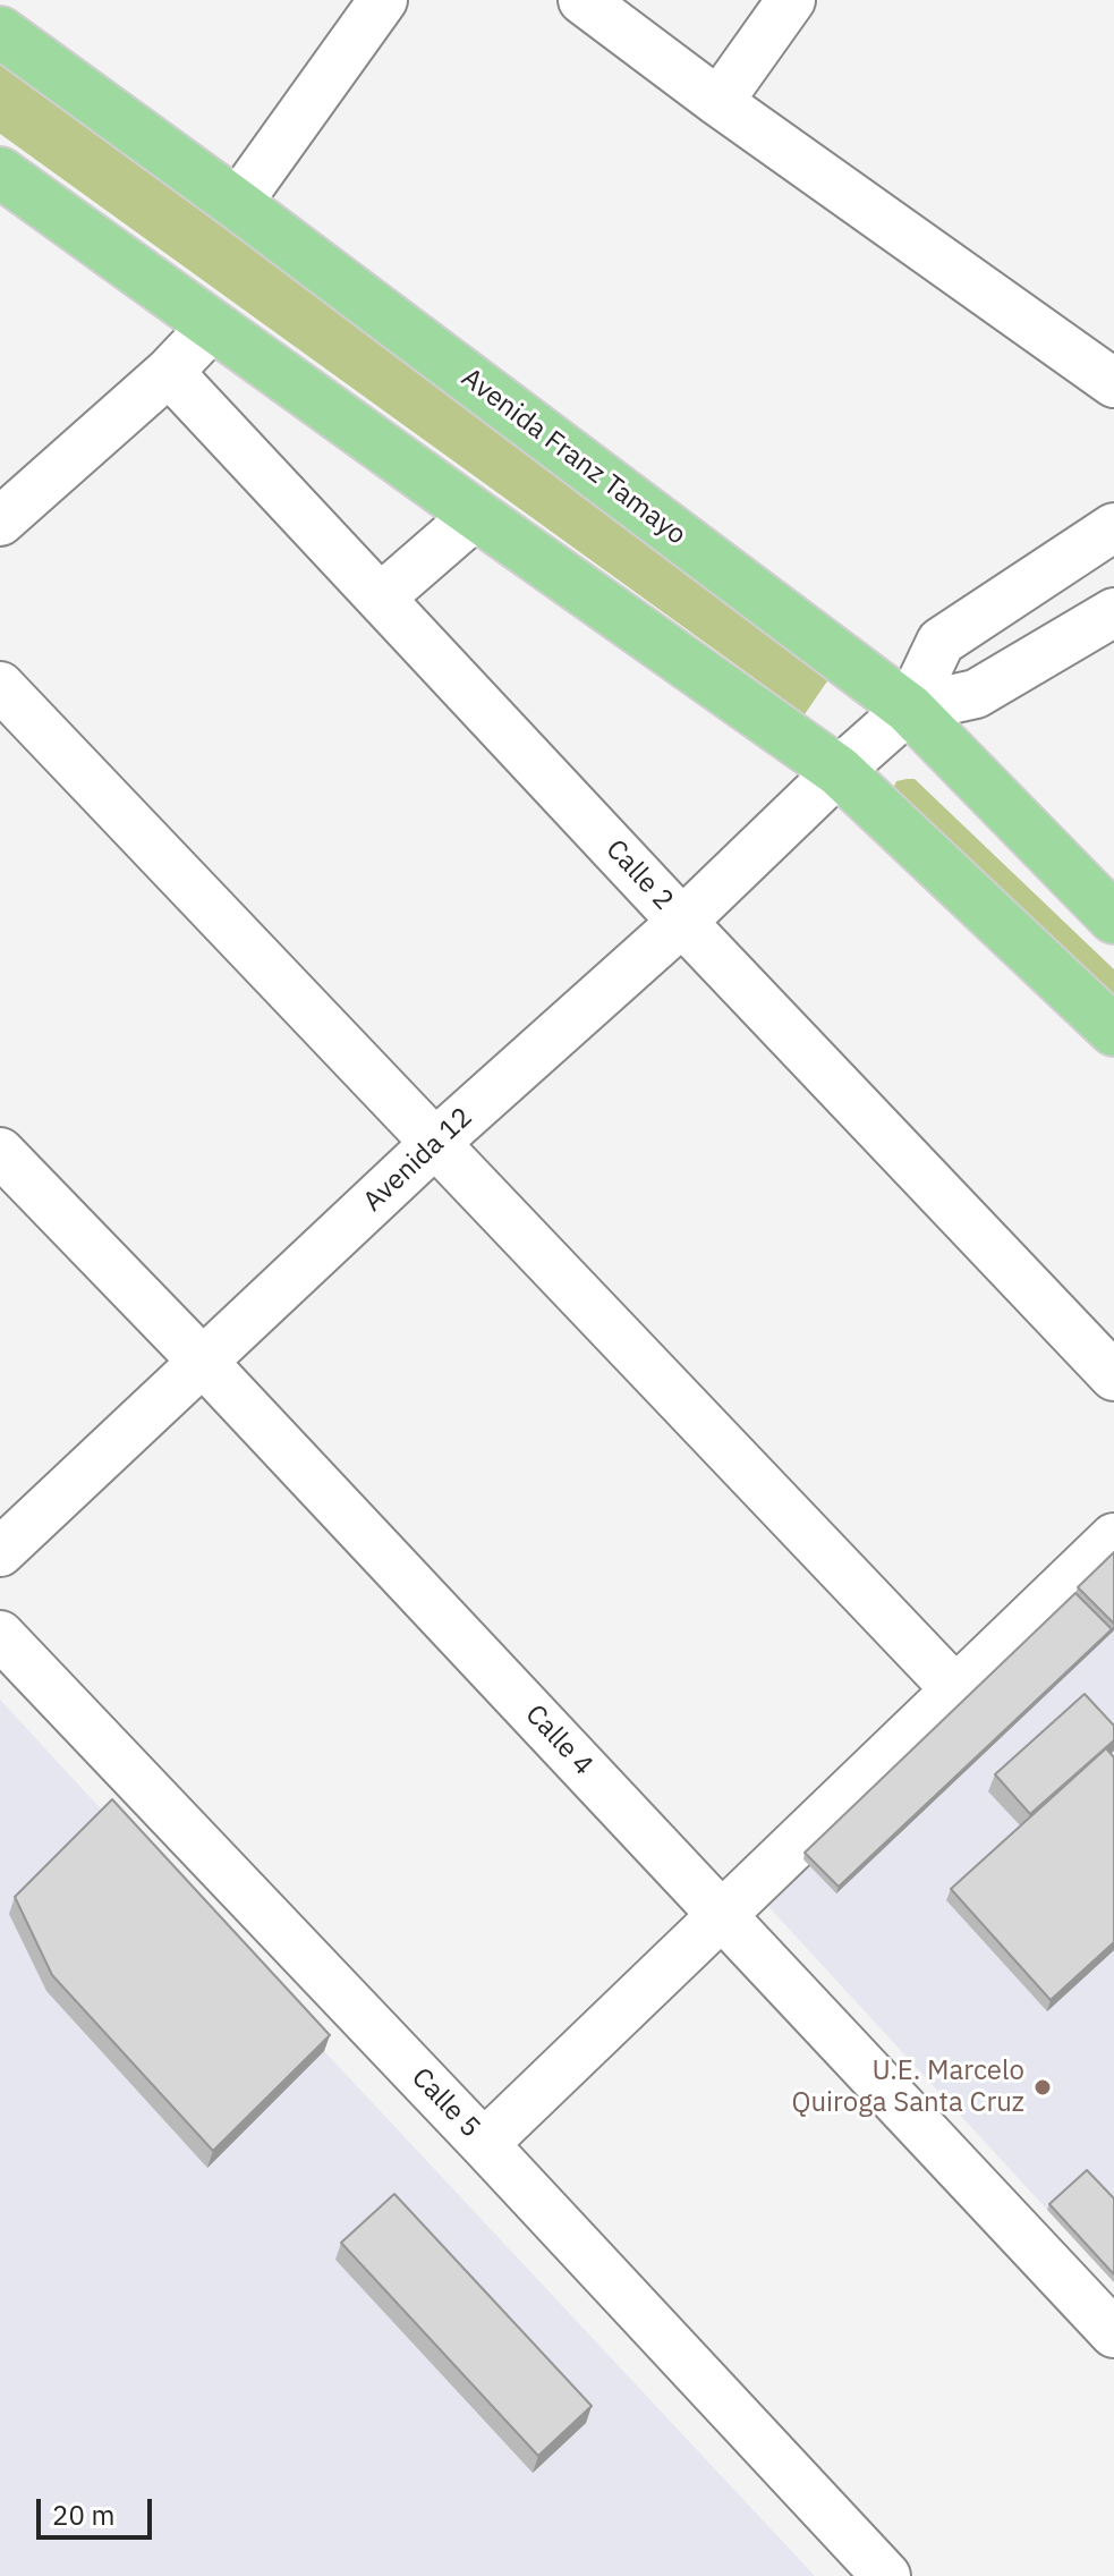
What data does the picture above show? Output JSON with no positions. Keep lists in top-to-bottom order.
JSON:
{
  "streets": {
    "main road": ["Avenida Franz Tamayo"],
    "street": [
      "Calle 2",
      "Avenida 12",
      "Calle 4",
      "Calle 5"
    ]
  },
  "crossings": [
    ["Avenida Franz Tamayo", "Avenida 12"],
    ["Calle 2", "Avenida 12"],
    ["Avenida 12", "Calle 4"]
  ],
  "places": ["U.E. Marcelo Quiroga Santa Cruz"],
  "scale_bar": "20 m"
}
